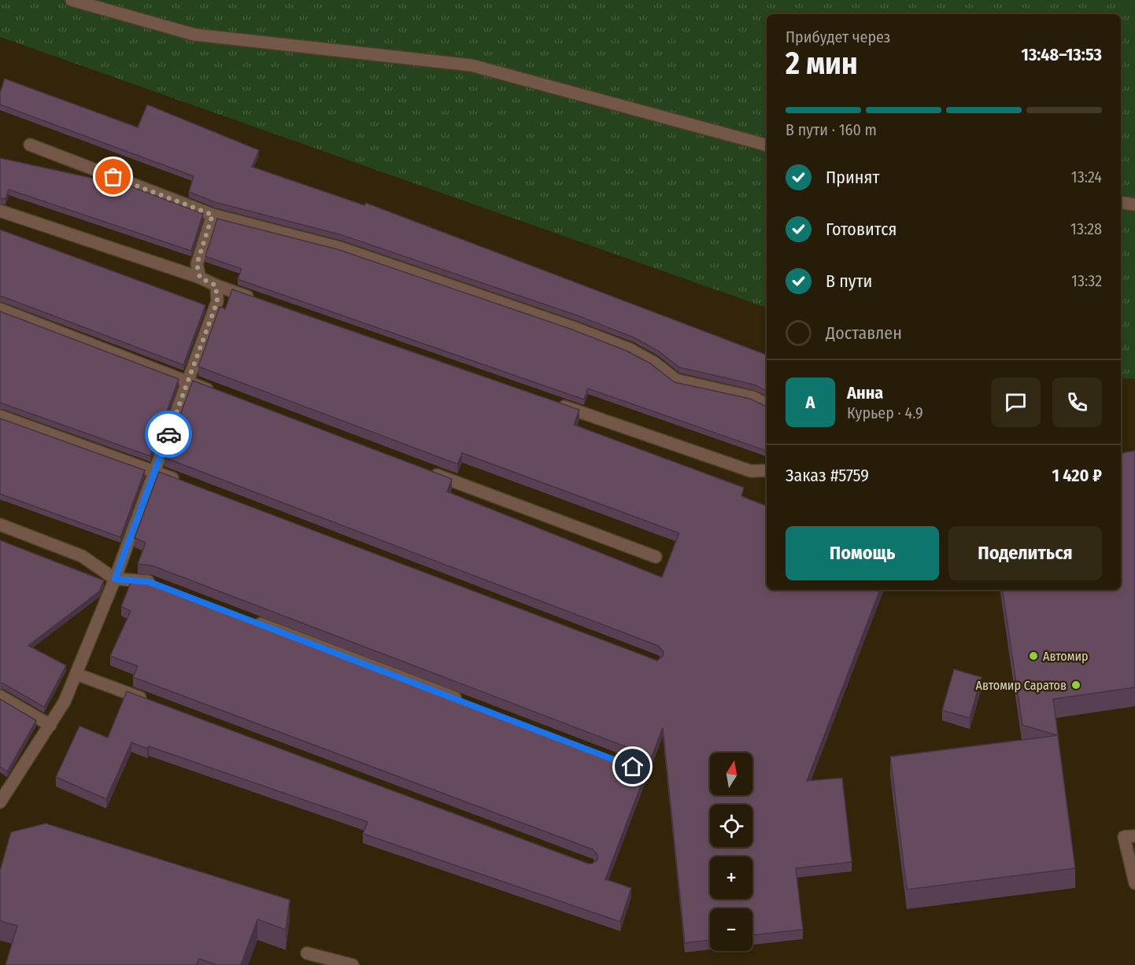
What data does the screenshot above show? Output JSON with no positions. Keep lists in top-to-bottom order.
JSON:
{
  "places": ["Автомир", "Автомир Саратов"],
  "north": "top",
  "page": {
    "heading": ["2 мин", "Прибудет через", "13:48–13:53"],
    "panel": [
      "Анна",
      "Курьер · 4.9",
      "Заказ #5759",
      "1 420 ₽"
    ],
    "bar": "В пути · 160 m",
    "list": [
      ["Принят", "13:24"],
      ["Готовится", "13:28"],
      ["В пути", "13:32"],
      "Доставлен"
    ],
    "round": "А",
    "buttons": ["Помощь", "Поделиться"],
    "map_buttons": ["+", "−"]
  }
}
